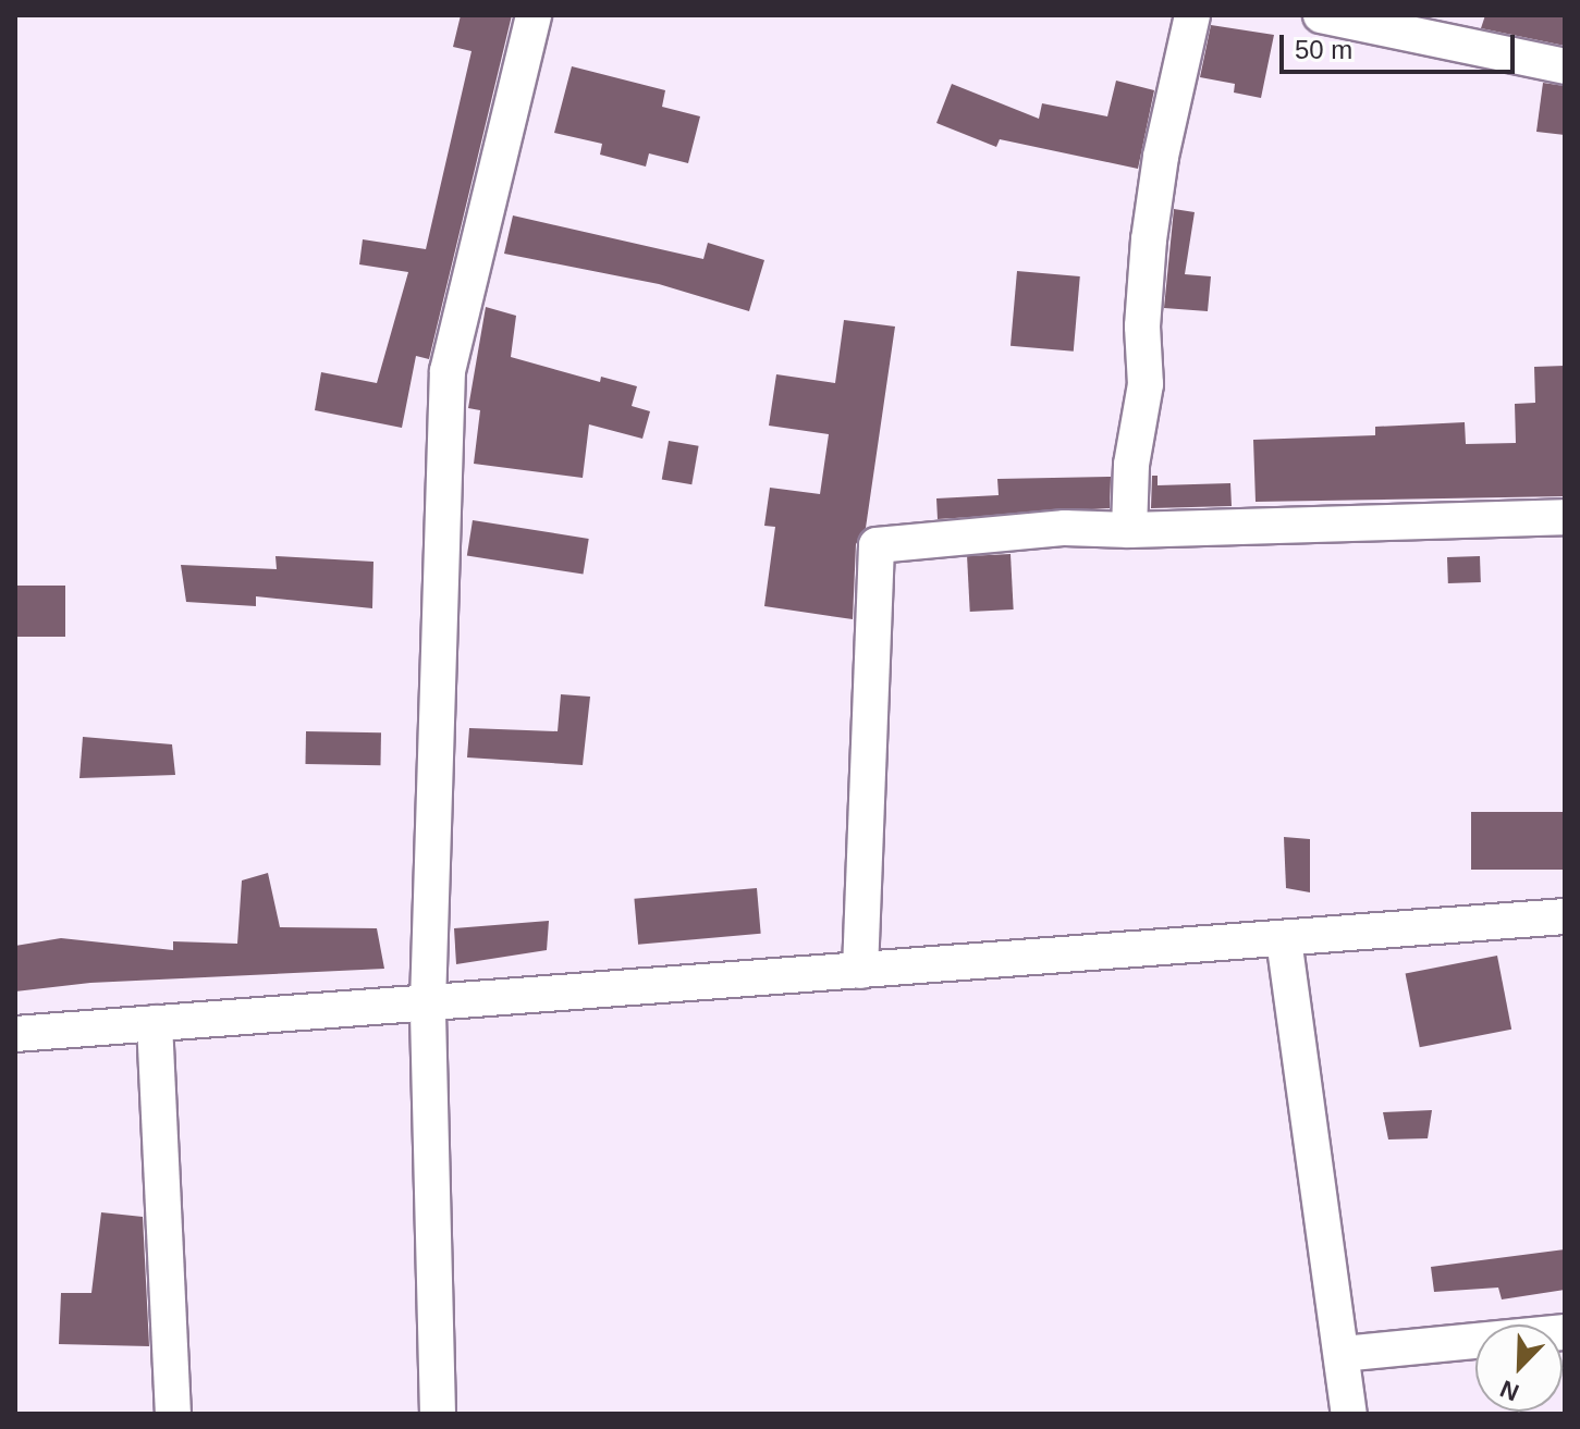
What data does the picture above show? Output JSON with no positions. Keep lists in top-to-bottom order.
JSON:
{
  "scale_bar": "50 m",
  "north": "bottom left"
}
